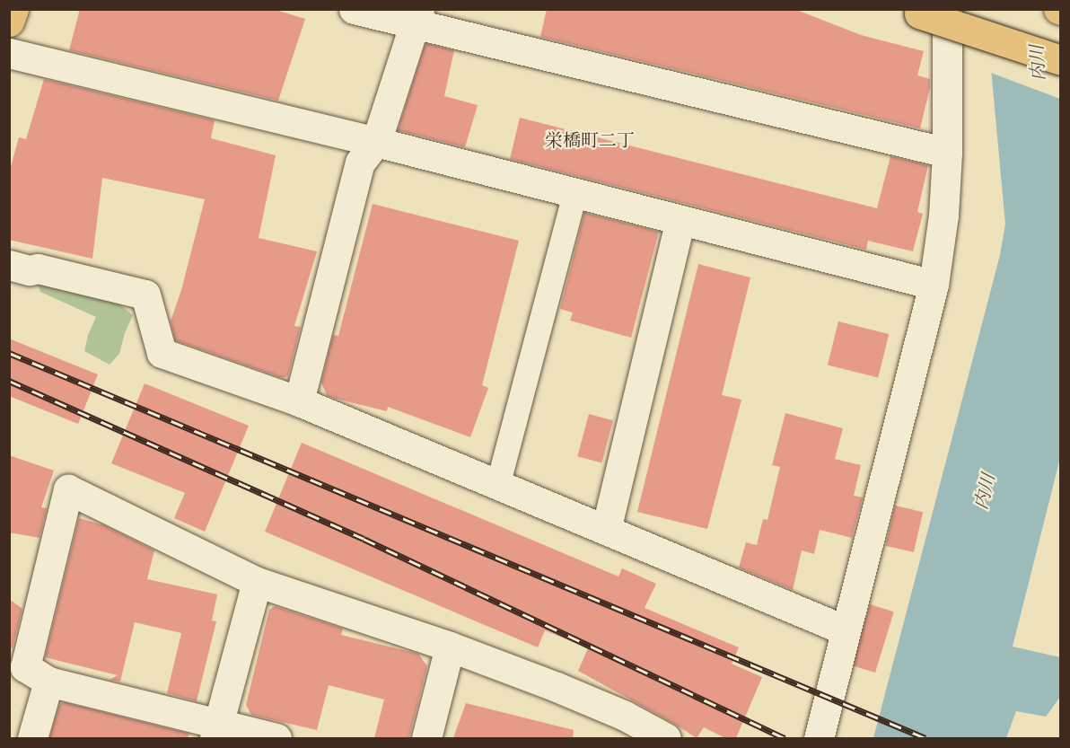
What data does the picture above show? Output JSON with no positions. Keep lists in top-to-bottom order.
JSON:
{
  "districts": ["栄橋町二丁"],
  "water": ["内川"]
}
